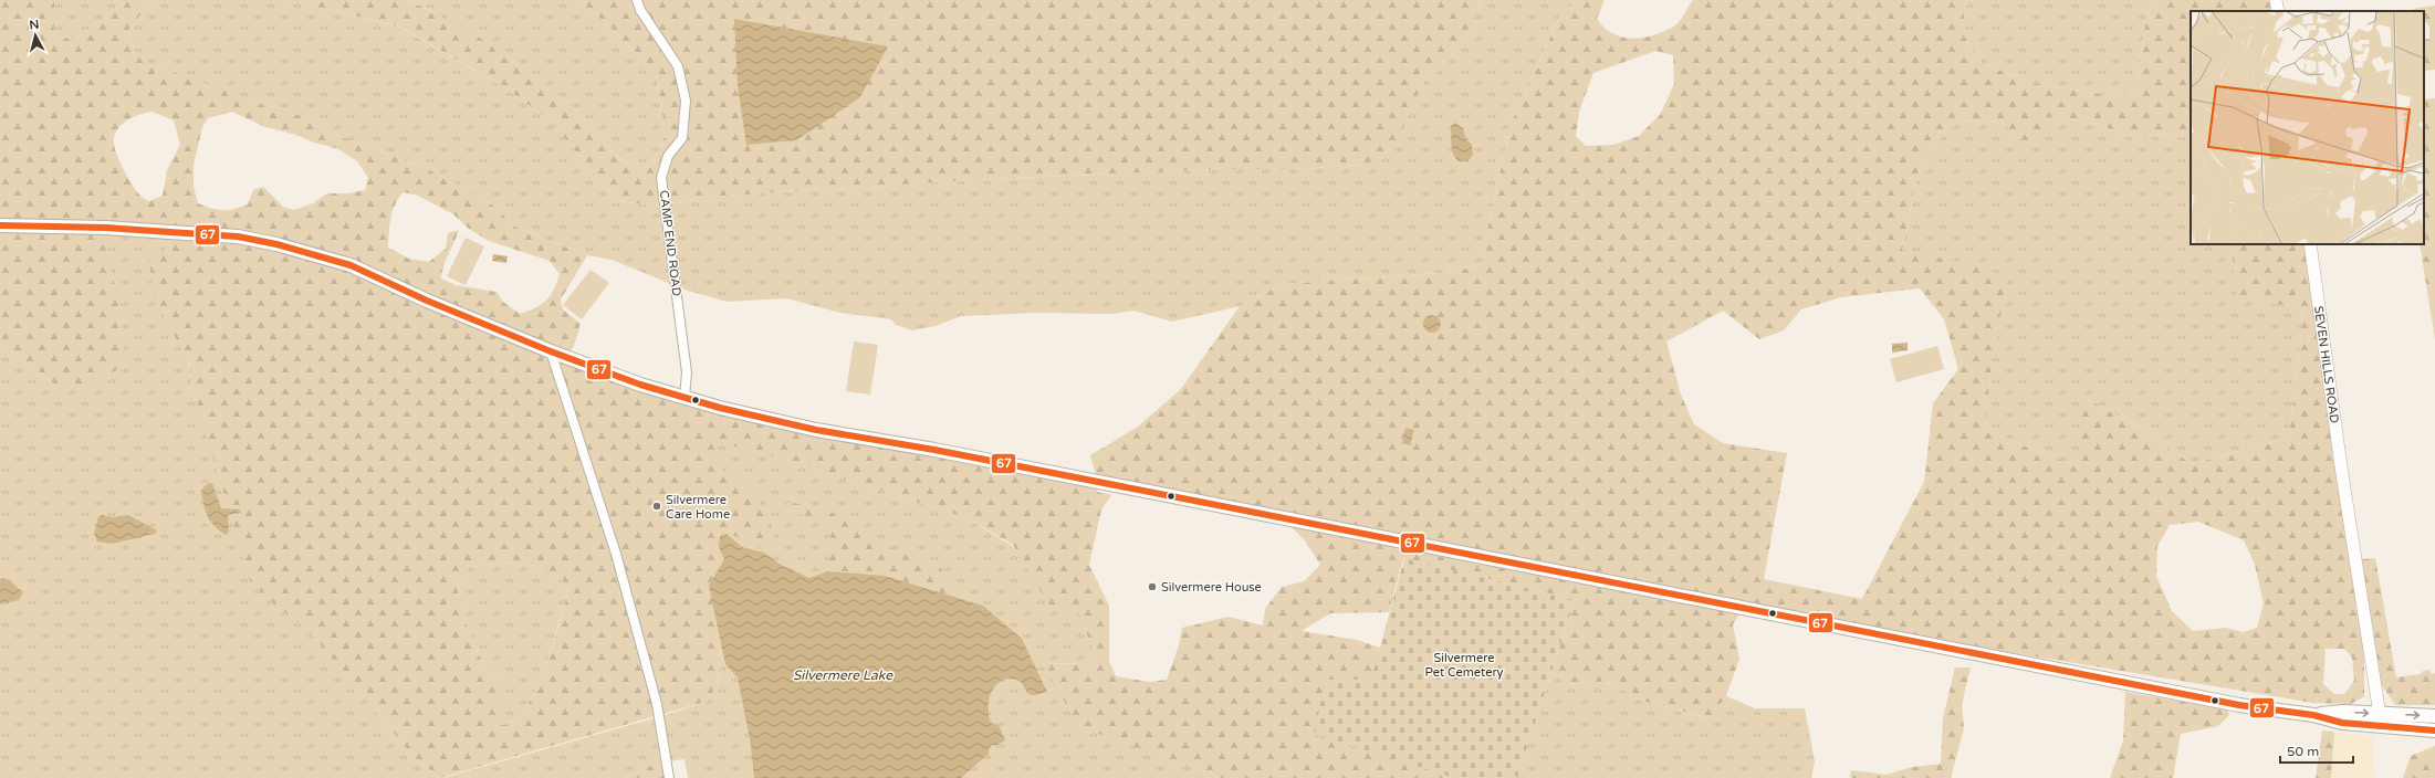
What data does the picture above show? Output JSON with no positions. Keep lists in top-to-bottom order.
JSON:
{
  "streets": {
    "main road": ["SEVEN HILLS ROAD"],
    "street": ["CAMP END ROAD"]
  },
  "water": ["Silvermere Lake"],
  "parks": ["Silvermere Pet Cemetery"],
  "places": ["Silvermere Care Home", "Silvermere House"],
  "lines": ["transit line 67"],
  "scale_bar": "50 m",
  "north": "top"
}
